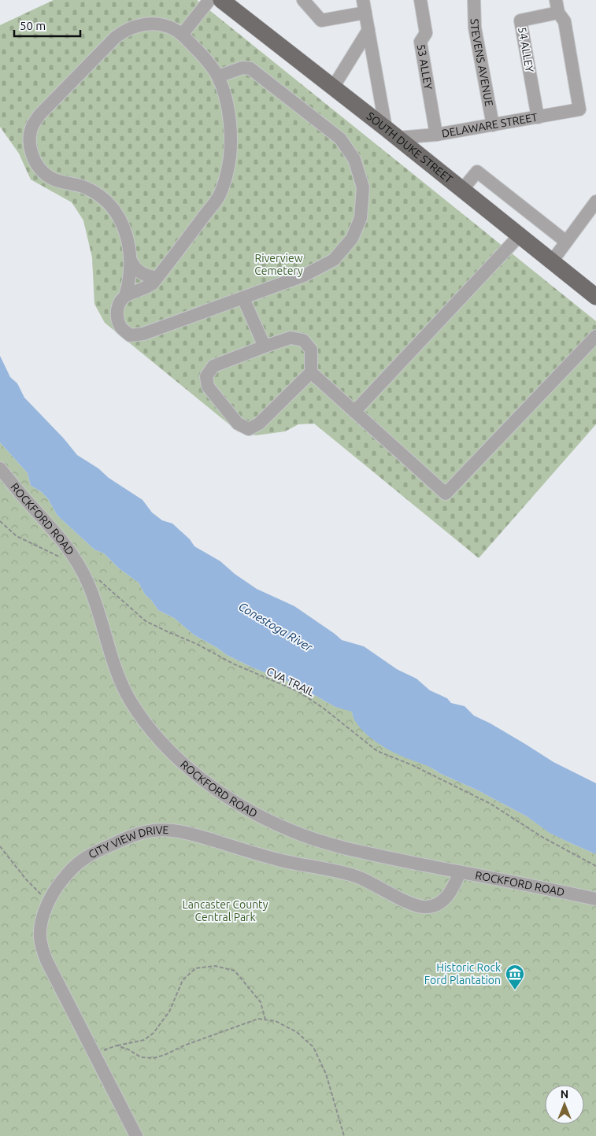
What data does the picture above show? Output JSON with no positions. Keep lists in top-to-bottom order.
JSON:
{
  "streets": {
    "main road": ["SOUTH DUKE STREET"],
    "street": [
      "54 ALLEY",
      "STEVENS AVENUE",
      "53 ALLEY",
      "DELAWARE STREET",
      "ROCKFORD ROAD",
      "CITY VIEW DRIVE"
    ],
    "path": ["CVA TRAIL"]
  },
  "crossings": [
    ["54 ALLEY", "DELAWARE STREET"],
    ["STEVENS AVENUE", "DELAWARE STREET"],
    ["53 ALLEY", "DELAWARE STREET"],
    ["DELAWARE STREET", "SOUTH DUKE STREET"],
    ["ROCKFORD ROAD", "CITY VIEW DRIVE"]
  ],
  "water": ["Conestoga River"],
  "parks": ["Riverview Cemetery", "Lancaster County Central Park"],
  "places": {
    "museum": ["Historic Rock Ford Plantation"]
  },
  "scale_bar": "50 m",
  "north": "top"
}
